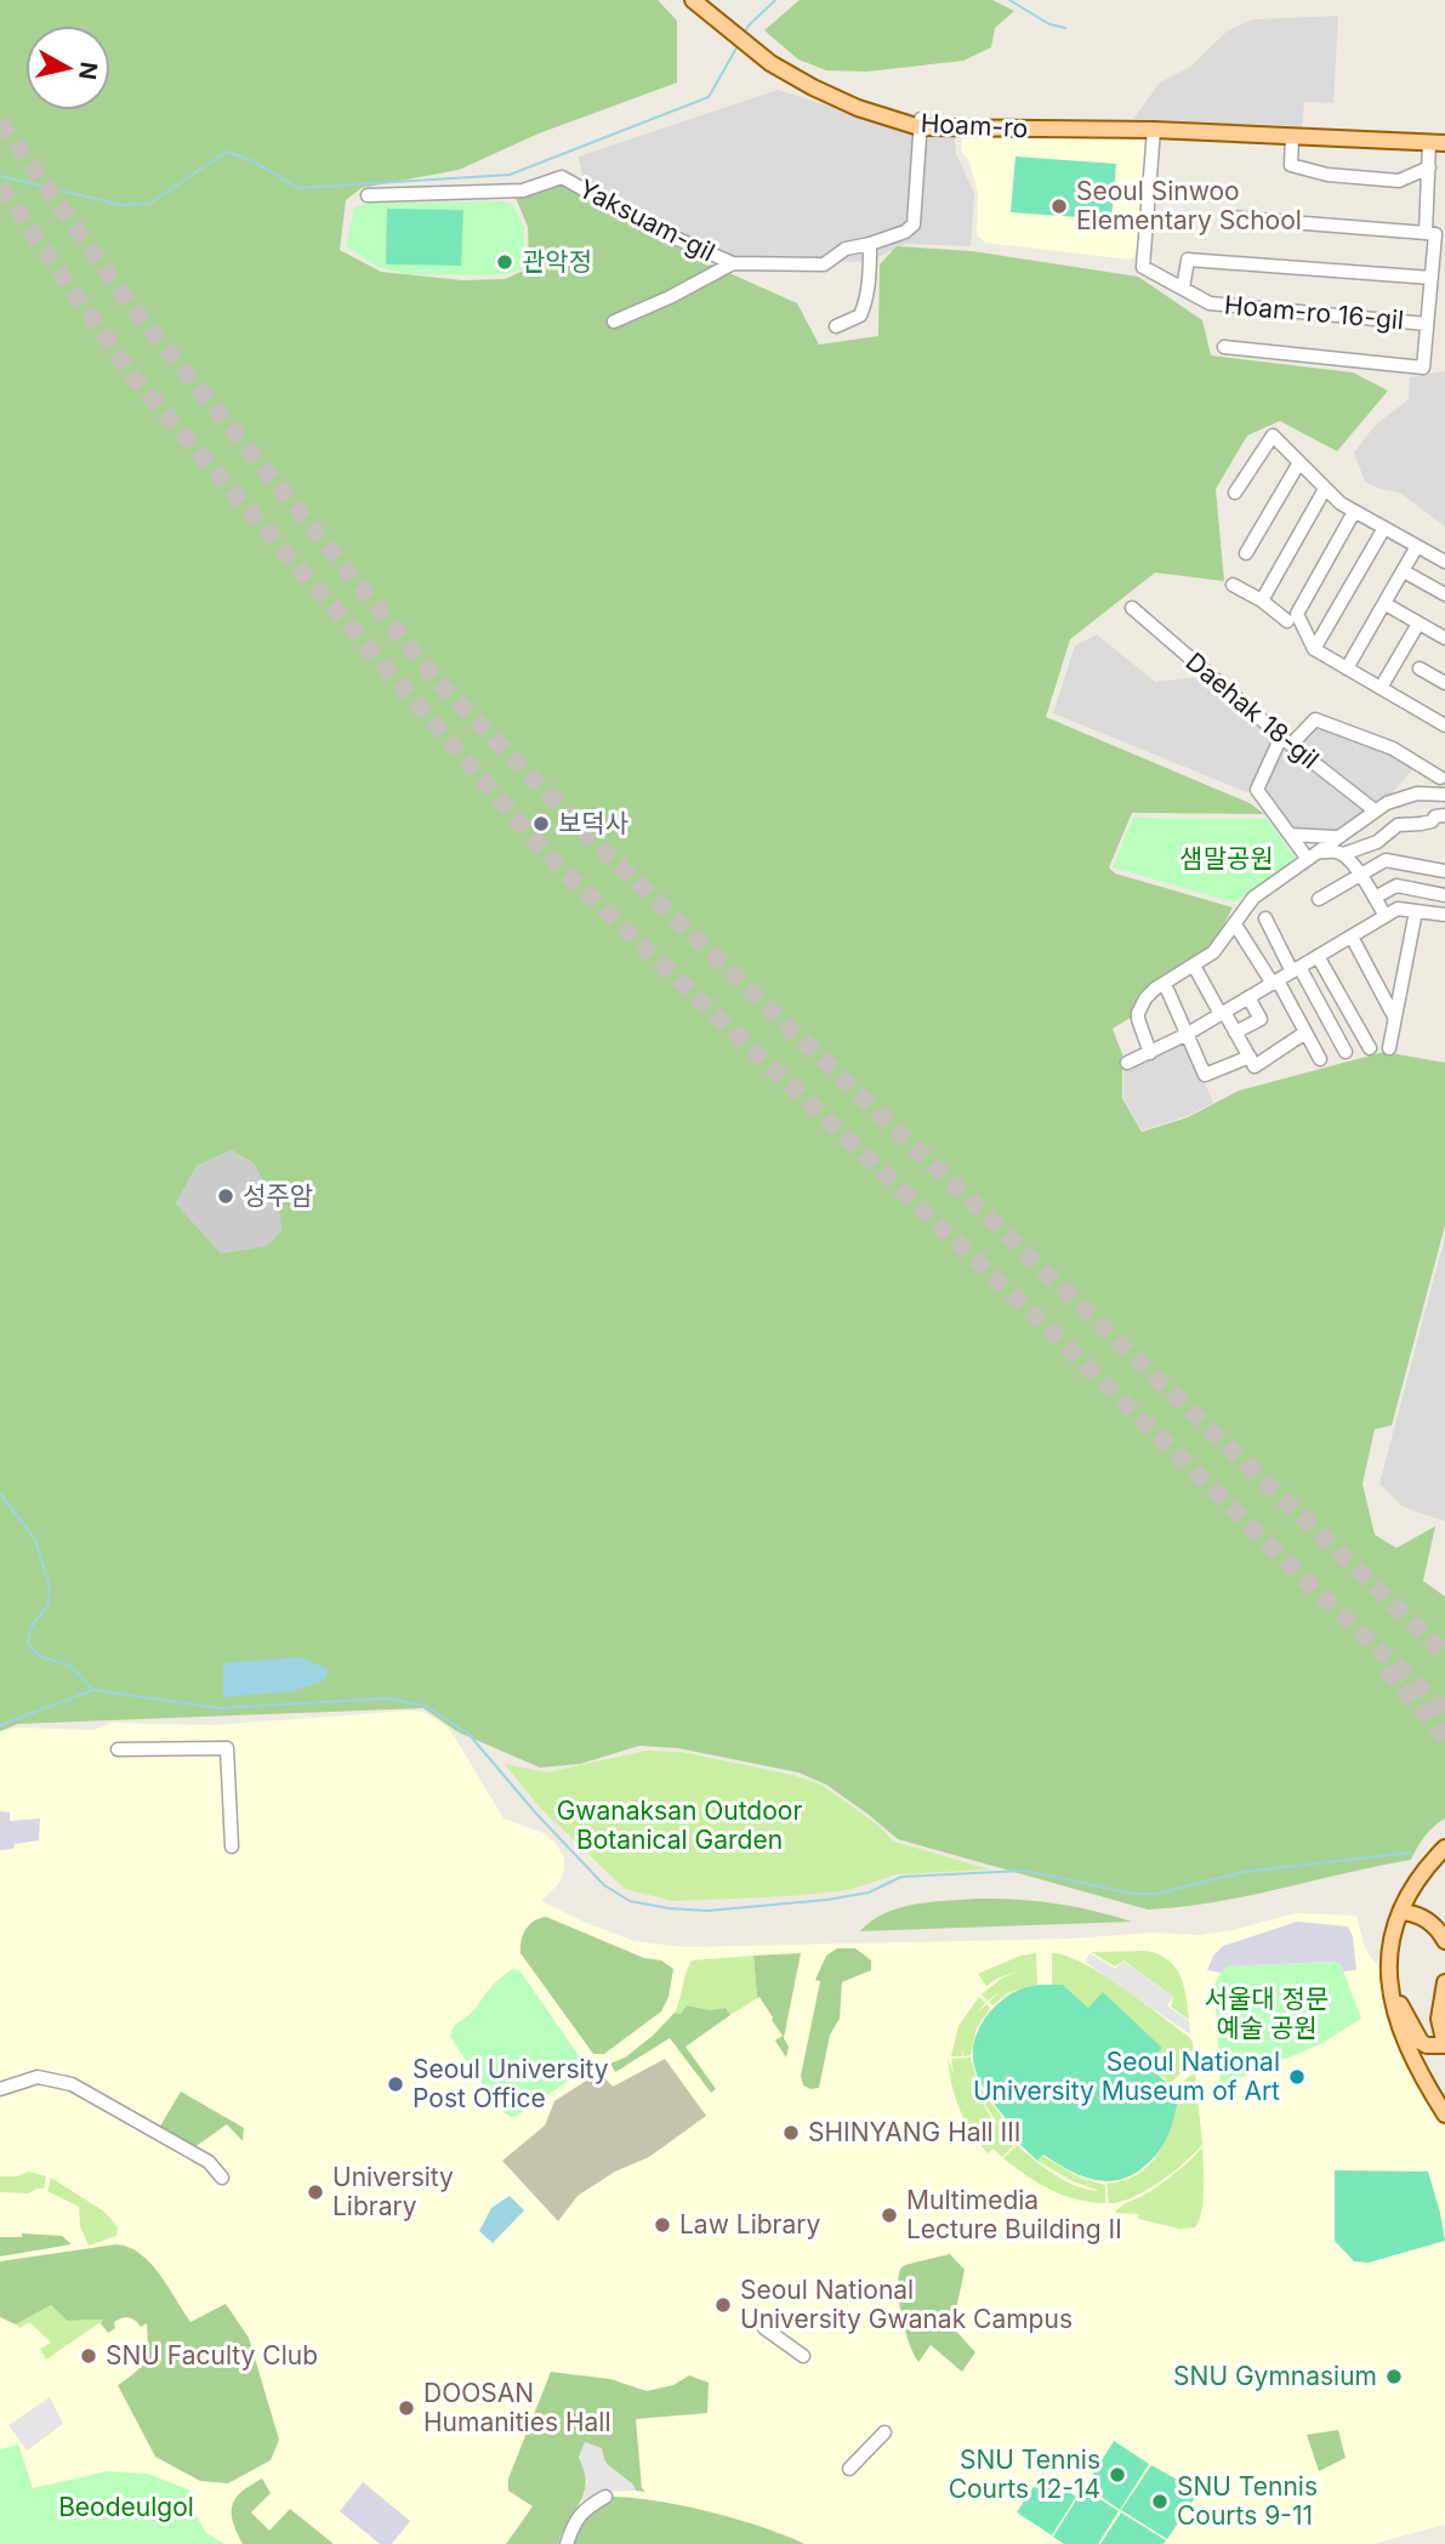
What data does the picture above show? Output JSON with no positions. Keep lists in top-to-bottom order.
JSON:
{
  "streets": {
    "main road": ["Hoam-ro"],
    "street": ["Yaksuam-gil", "Hoam-ro 16-gil", "Daehak 18-gil"]
  },
  "crossings": [
    ["Hoam-ro", "Yaksuam-gil"],
    ["Hoam-ro", "Hoam-ro 16-gil"]
  ],
  "parks": [
    "샘말공원",
    "Gwanaksan Outdoor Botanical Garden",
    "서울대 정문 예술 공원",
    "Beodeulgol"
  ],
  "places": [
    "Seoul Sinwoo Elementary School",
    "관악정",
    "보덕사",
    "성주암",
    "Seoul National University Museum of Art",
    "Seoul University Post Office",
    "SHINYANG Hall Ⅲ",
    "University Library",
    "Multimedia Lecture Building Ⅱ",
    "Law Library",
    "Seoul National University Gwanak Campus",
    "SNU Faculty Club",
    "SNU Gymnasium",
    "DOOSAN Humanities Hall",
    "SNU Tennis Courts 12-14",
    "SNU Tennis Courts 9-11"
  ],
  "north": "right"
}
